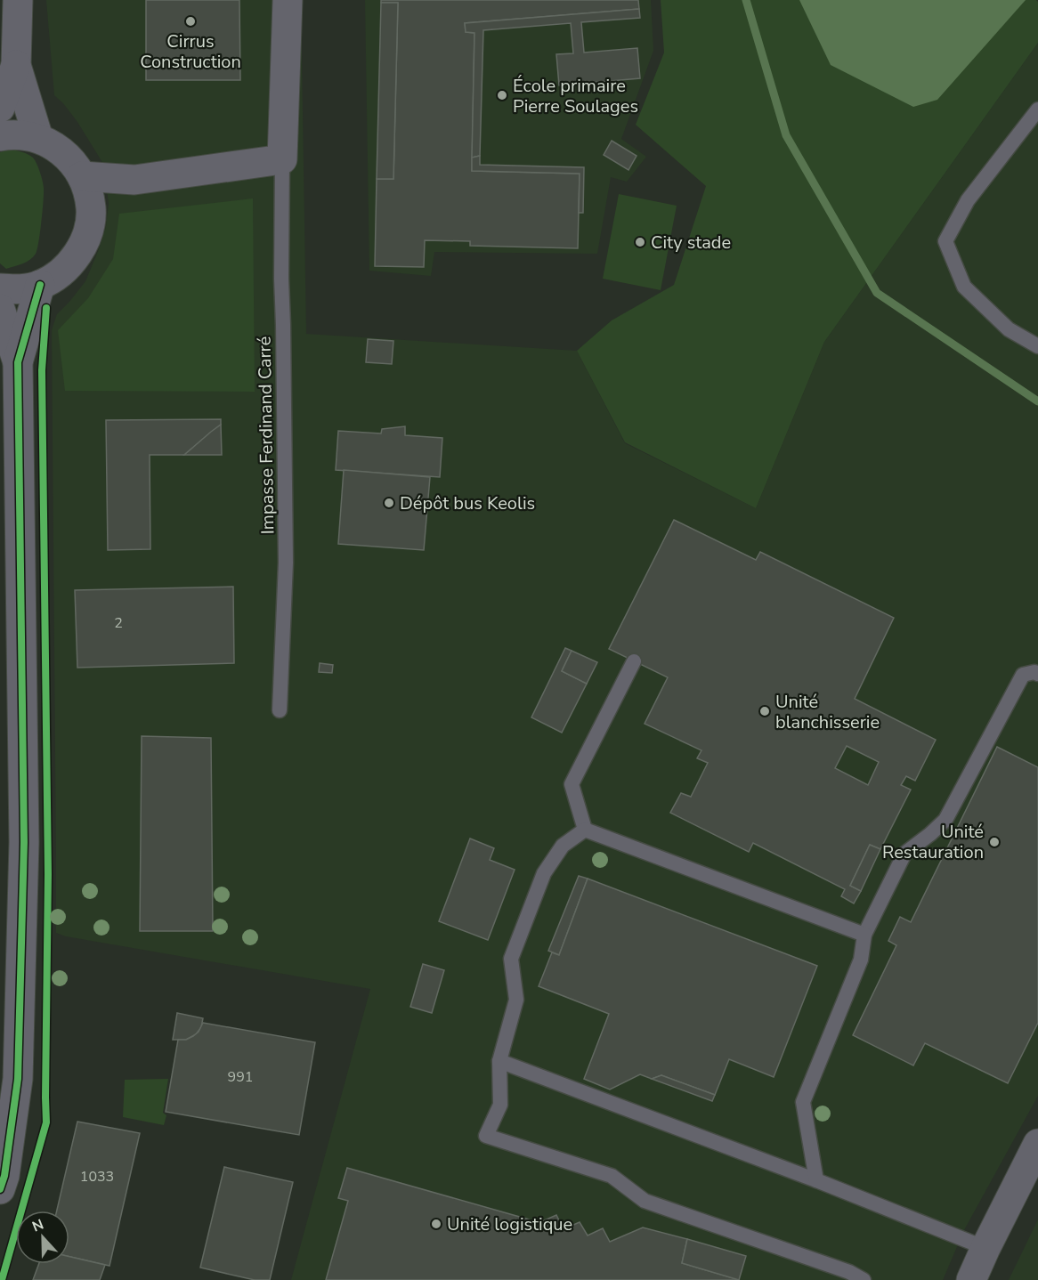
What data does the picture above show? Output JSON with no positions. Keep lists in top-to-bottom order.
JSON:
{
  "streets": {
    "lane": ["Impasse Ferdinand Carré"]
  },
  "places": [
    "Cirrus Construction",
    "École primaire Pierre Soulages",
    "City stade",
    "Dépôt bus Keolis",
    "Unité blanchisserie",
    "Unité Restauration",
    "Unité logistique"
  ],
  "house_numbers": ["2", "991", "1033"],
  "north": "top"
}
